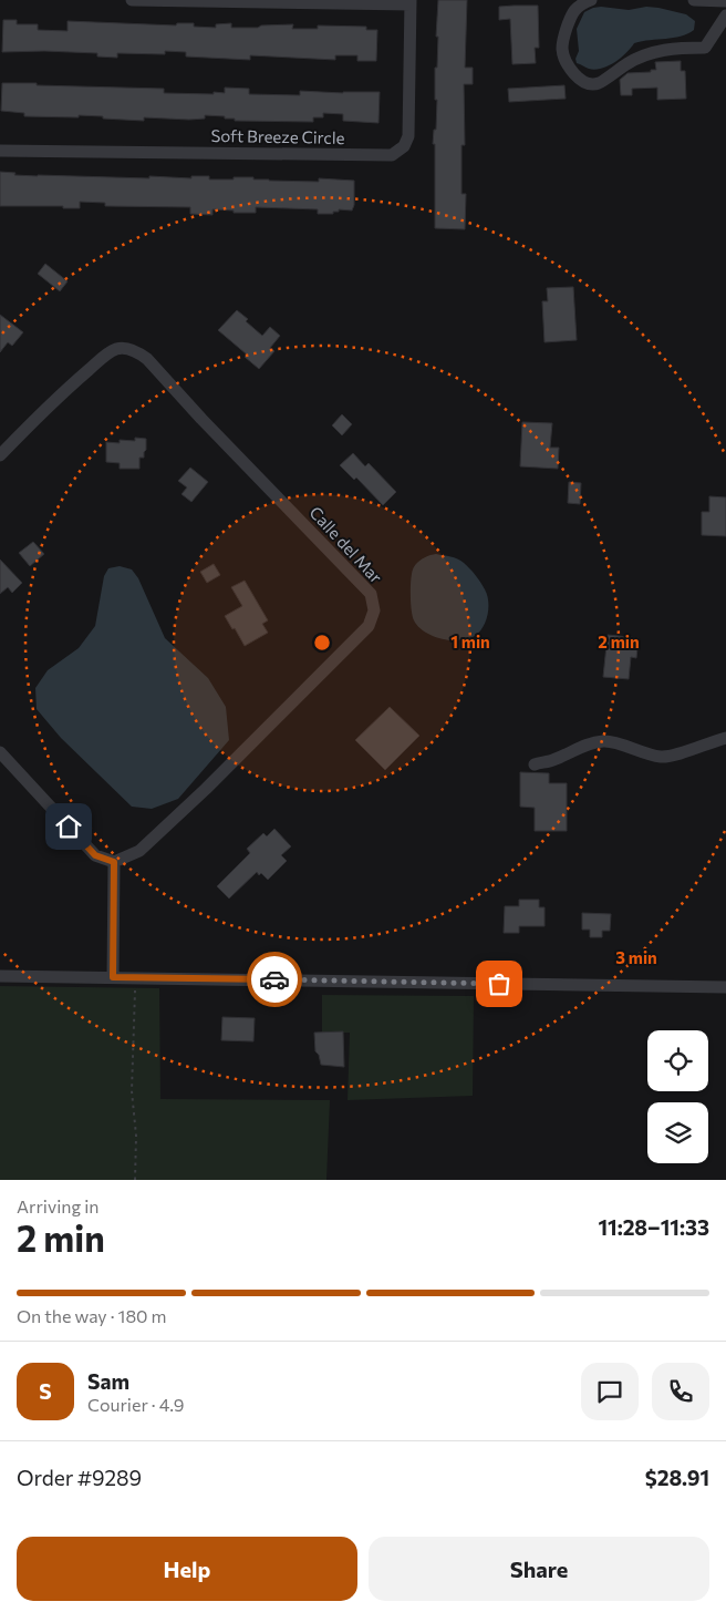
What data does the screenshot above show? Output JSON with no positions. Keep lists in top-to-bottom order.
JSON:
{
  "streets": {
    "street": ["Soft Breeze Circle", "Calle del Mar"]
  },
  "page": {
    "heading": ["2 min", "Arriving in", "11:28–11:33"],
    "panel": [
      "Sam",
      "Courier · 4.9",
      "Order #9289",
      "$28.91"
    ],
    "bar": "On the way · 180 m",
    "round": "S",
    "buttons": ["Help", "Share"]
  },
  "rings": ["1 min", "2 min", "3 min"]
}
